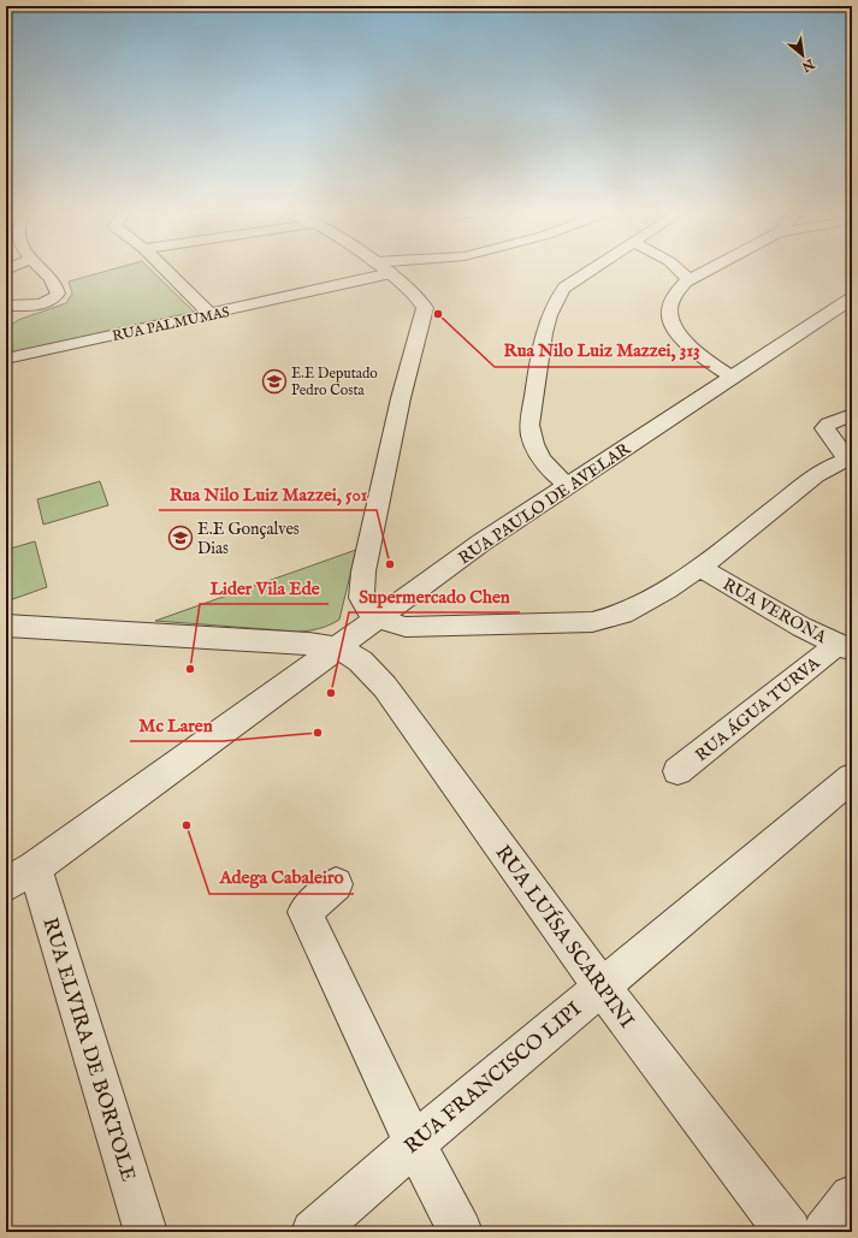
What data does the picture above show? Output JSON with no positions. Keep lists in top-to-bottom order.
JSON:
{
  "streets": {
    "street": [
      "RUA PALMUMAS",
      "RUA PAULO DE AVELAR",
      "RUA VERONA",
      "RUA ÁGUA TURVA",
      "RUA LUÍSA SCARPINI",
      "RUA ELVIRA DE BORTOLE",
      "RUA FRANCISCO LIPI"
    ]
  },
  "crossings": [
    ["RUA PAULO DE AVELAR", "RUA LUÍSA SCARPINI"],
    ["RUA PAULO DE AVELAR", "RUA ELVIRA DE BORTOLE"],
    ["RUA VERONA", "RUA ÁGUA TURVA"],
    ["RUA LUÍSA SCARPINI", "RUA FRANCISCO LIPI"]
  ],
  "places": {
    "other": [
      "Rua Nilo Luiz Mazzei, 313",
      "Rua Nilo Luiz Mazzei, 501",
      "Lider Vila Ede",
      "Supermercado Chen",
      "Mc Laren",
      "Adega Cabaleiro"
    ],
    "school or university": ["E.E Deputado Pedro Costa", "E.E Gonçalves Dias"]
  },
  "north": "bottom right"
}
